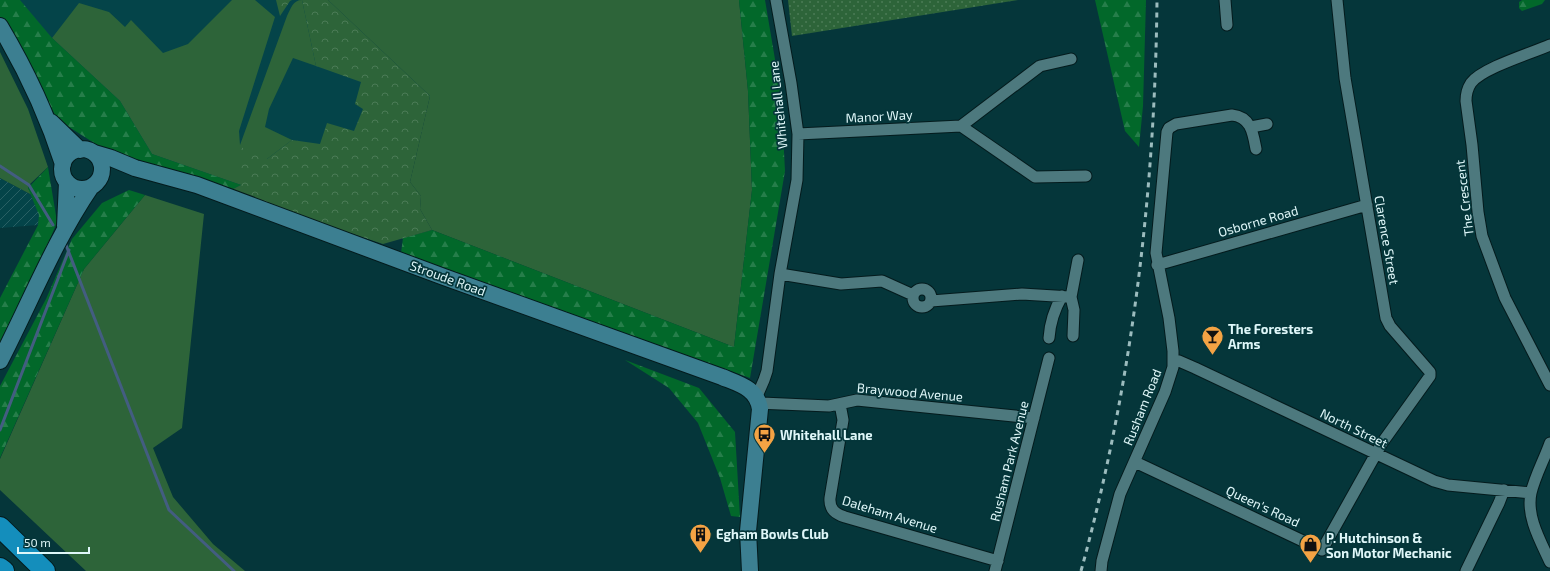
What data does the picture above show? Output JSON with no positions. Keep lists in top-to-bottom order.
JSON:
{
  "streets": {
    "street": [
      "Whitehall Lane",
      "Manor Way",
      "The Crescent",
      "Osborne Road",
      "Clarence Street",
      "Stroude Road",
      "Braywood Avenue",
      "Rusham Road",
      "North Street",
      "Rusham Park Avenue",
      "Queen's Road",
      "Daleham Avenue"
    ]
  },
  "crossings": [
    ["Whitehall Lane", "Manor Way"],
    ["Whitehall Lane", "Stroude Road"],
    ["Whitehall Lane", "Braywood Avenue"],
    ["Osborne Road", "Clarence Street"],
    ["Osborne Road", "Rusham Road"],
    ["Clarence Street", "North Street"],
    ["Clarence Street", "Queen's Road"],
    ["Stroude Road", "Braywood Avenue"],
    ["Braywood Avenue", "Rusham Park Avenue"],
    ["Braywood Avenue", "Daleham Avenue"],
    ["Rusham Road", "North Street"],
    ["Rusham Road", "Queen's Road"],
    ["North Street", "Queen's Road"],
    ["Rusham Park Avenue", "Daleham Avenue"]
  ],
  "places": {
    "bar": ["The Foresters Arms"],
    "bus stop": ["Whitehall Lane"],
    "building": ["Egham Bowls Club"],
    "shop": ["P. Hutchinson & Son Motor Mechanic"]
  },
  "scale_bar": "50 m"
}
